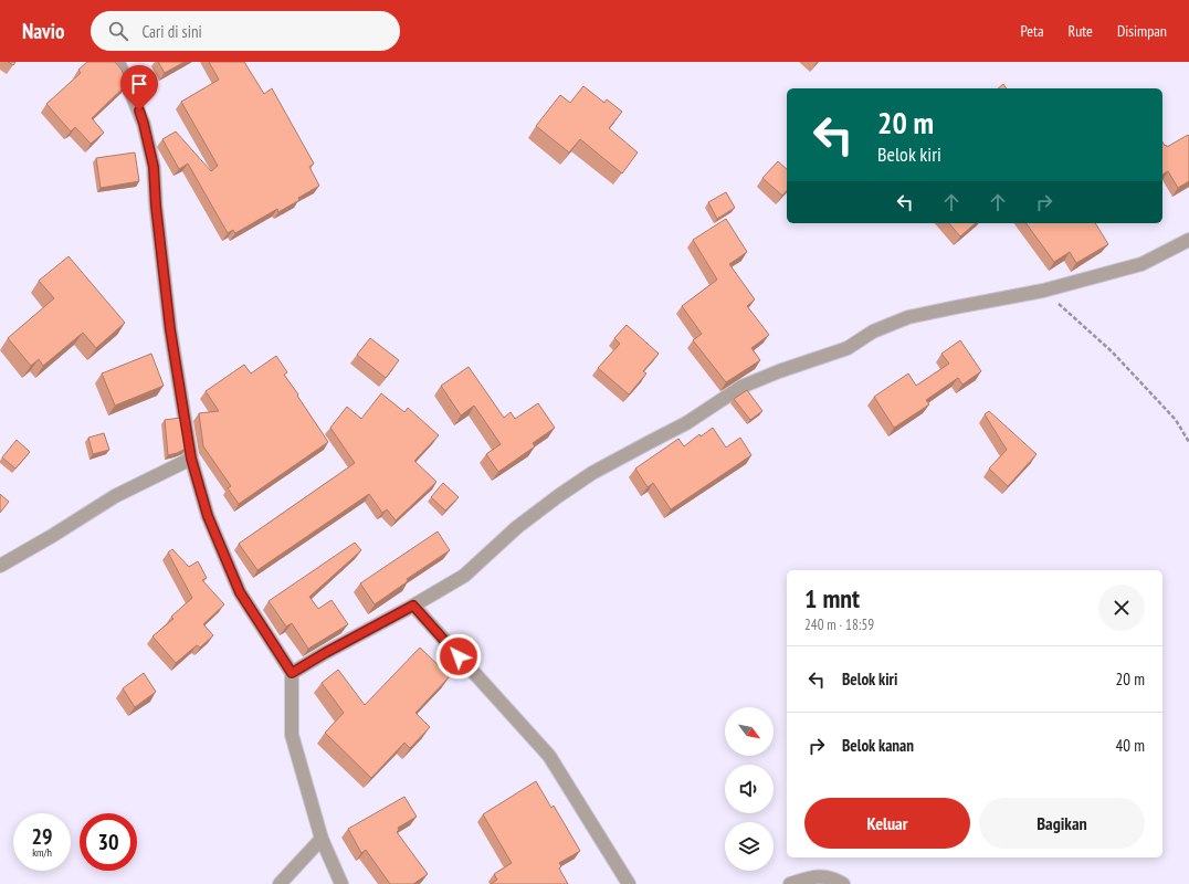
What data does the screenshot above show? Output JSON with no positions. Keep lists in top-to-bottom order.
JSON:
{
  "north": "bottom right",
  "page": {
    "header": "Navio",
    "search": "Cari di sini",
    "nav": ["Peta", "Rute", "Disimpan"],
    "turn": ["20 m", "Belok kiri"],
    "heading": ["1 mnt", "240 m · 18:59"],
    "list": [
      {
        "name": "Belok kiri",
        "value": "20 m"
      },
      {
        "name": "Belok kanan",
        "value": "40 m"
      }
    ],
    "buttons": ["Keluar", "Bagikan"],
    "speed": "29 km/h",
    "limit": "30"
  }
}
